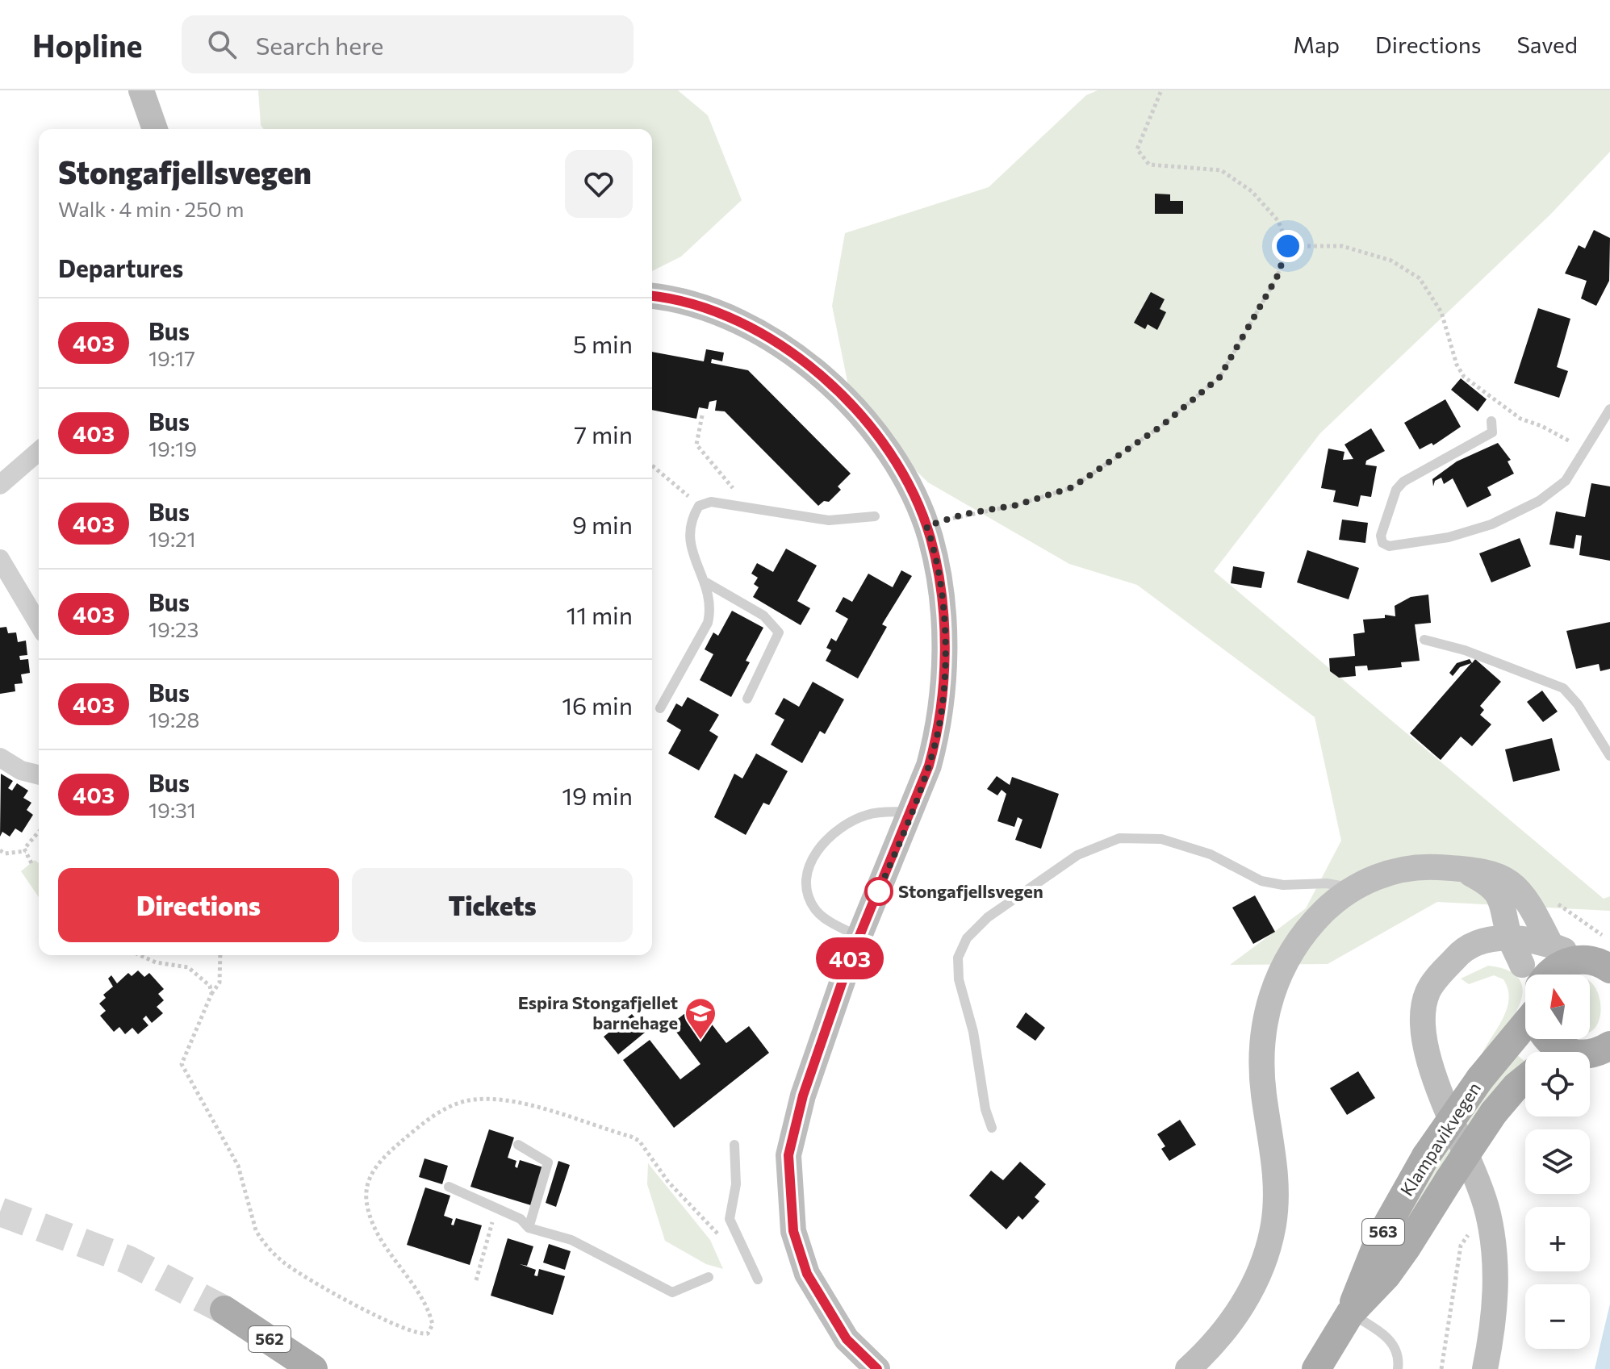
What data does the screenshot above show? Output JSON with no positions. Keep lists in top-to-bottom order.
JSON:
{
  "streets": {
    "main road": ["Klampavikvegen", "563", "562"]
  },
  "places": {
    "other": ["Stongafjellsvegen"],
    "school or university": ["Espira Stongafjellet barnehage"]
  },
  "lines": ["bus line 403"],
  "north": "top",
  "page": {
    "header": "Hopline",
    "search": "Search here",
    "nav": ["Map", "Directions", "Saved"],
    "on_map": "403",
    "heading": [
      ["Stongafjellsvegen", "Walk · 4 min · 250 m"],
      "Departures"
    ],
    "list": [
      {
        "mark": "403",
        "name": "Bus",
        "note": "19:17",
        "value": "5 min"
      },
      {
        "mark": "403",
        "name": "Bus",
        "note": "19:19",
        "value": "7 min"
      },
      {
        "mark": "403",
        "name": "Bus",
        "note": "19:21",
        "value": "9 min"
      },
      {
        "mark": "403",
        "name": "Bus",
        "note": "19:23",
        "value": "11 min"
      },
      {
        "mark": "403",
        "name": "Bus",
        "note": "19:28",
        "value": "16 min"
      },
      {
        "mark": "403",
        "name": "Bus",
        "note": "19:31",
        "value": "19 min"
      }
    ],
    "buttons": ["Directions", "Tickets"],
    "map_buttons": ["+", "−"]
  }
}
